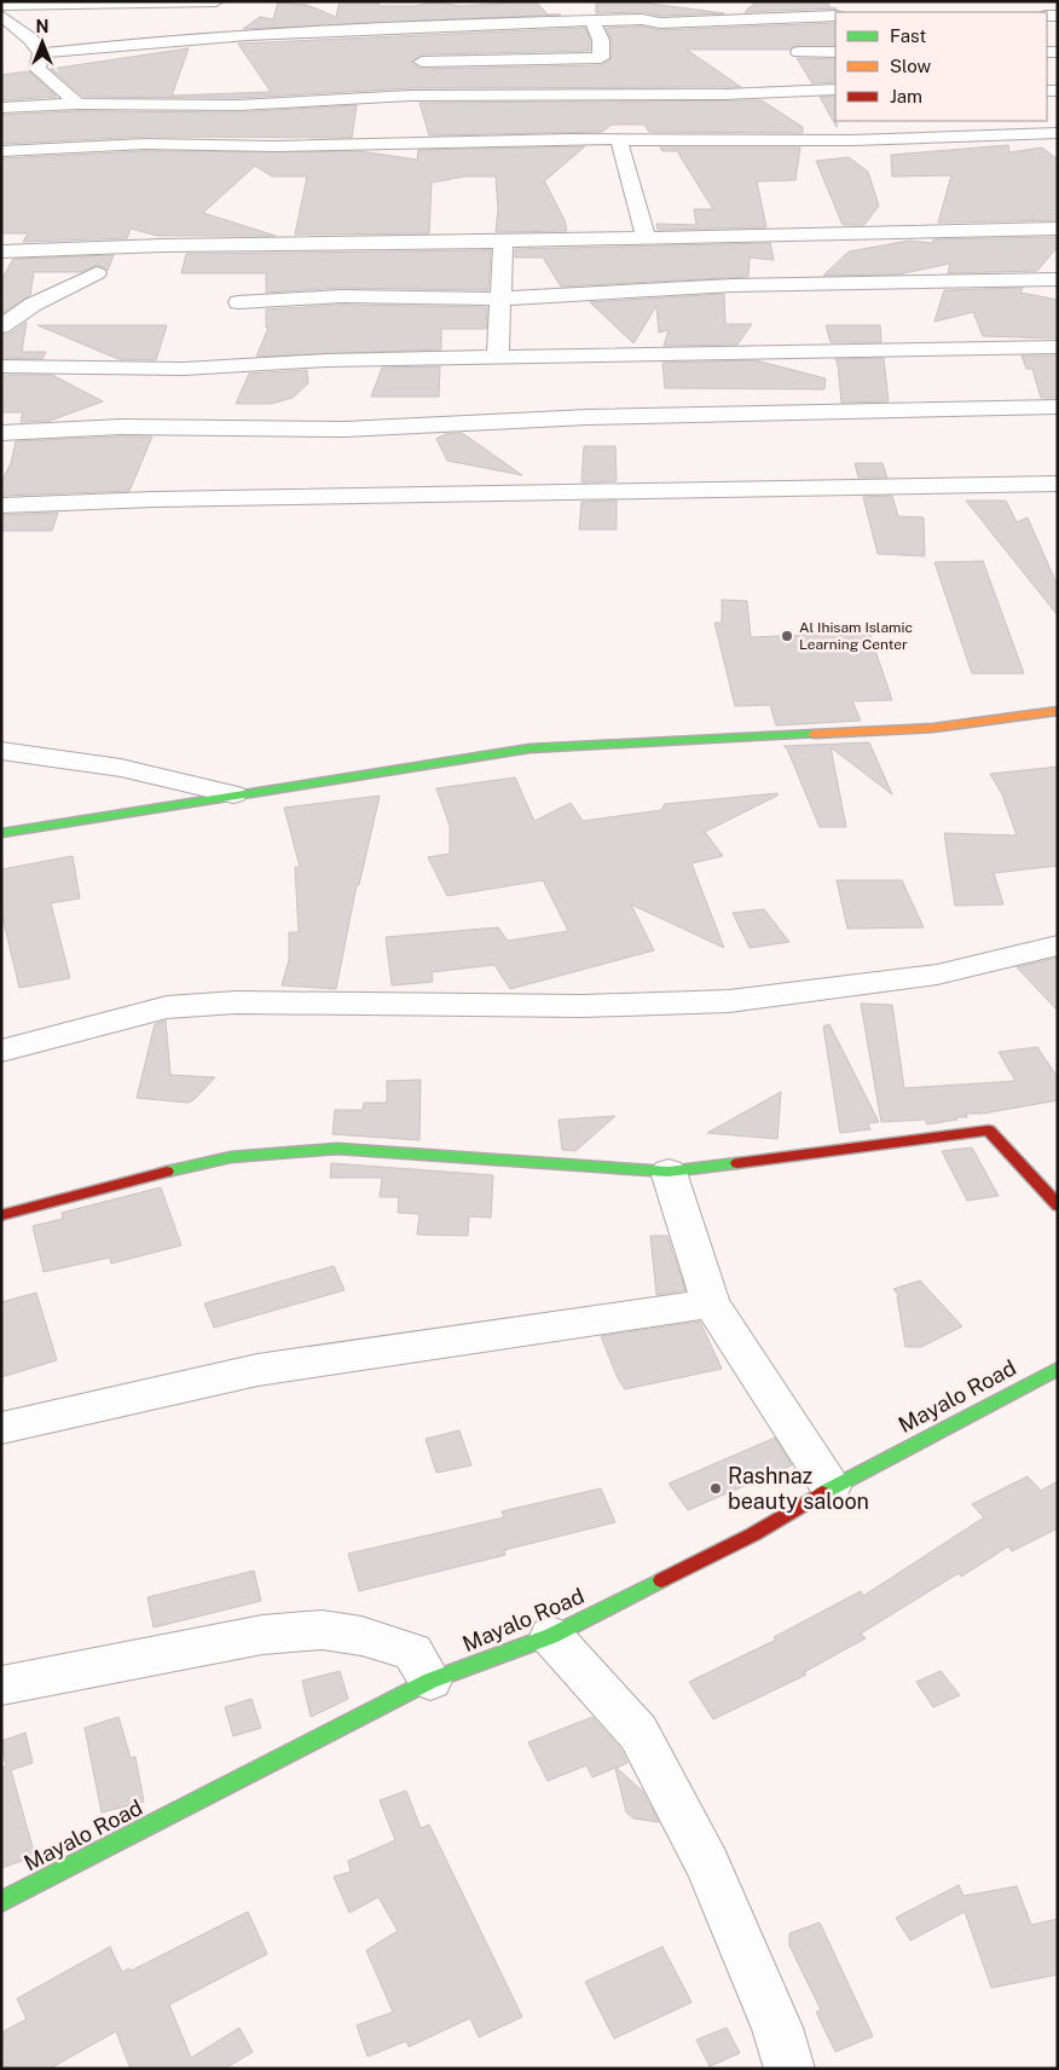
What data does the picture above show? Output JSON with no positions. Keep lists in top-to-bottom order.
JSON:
{
  "streets": {
    "street": ["Mayalo Road"]
  },
  "places": ["Al Ihisam Islamic Learning Center", "Rashnaz beauty saloon"],
  "legend": ["Fast", "Slow", "Jam"],
  "north": "top"
}
